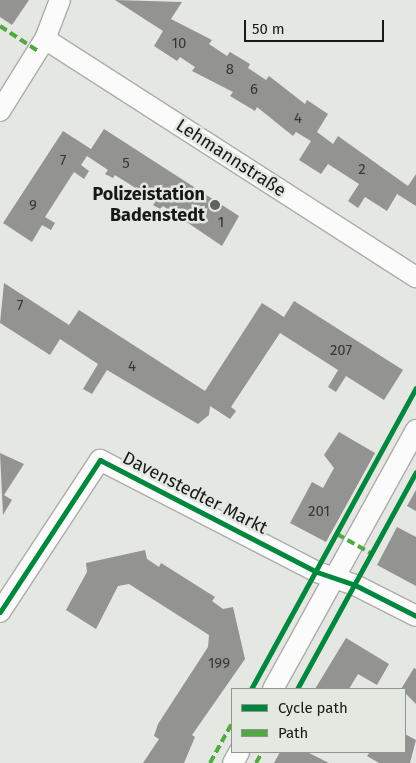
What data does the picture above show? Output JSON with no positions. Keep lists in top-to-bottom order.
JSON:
{
  "streets": {
    "street": ["Lehmannstraße", "Davenstedter Markt"]
  },
  "places": ["Polizeistation Badenstedt"],
  "house_numbers": [
    "10",
    "8",
    "6",
    "4",
    "7",
    "5",
    "2",
    "9",
    "1",
    "7",
    "207",
    "4",
    "201",
    "199"
  ],
  "legend": ["Cycle path", "Path"],
  "scale_bar": "50 m"
}
